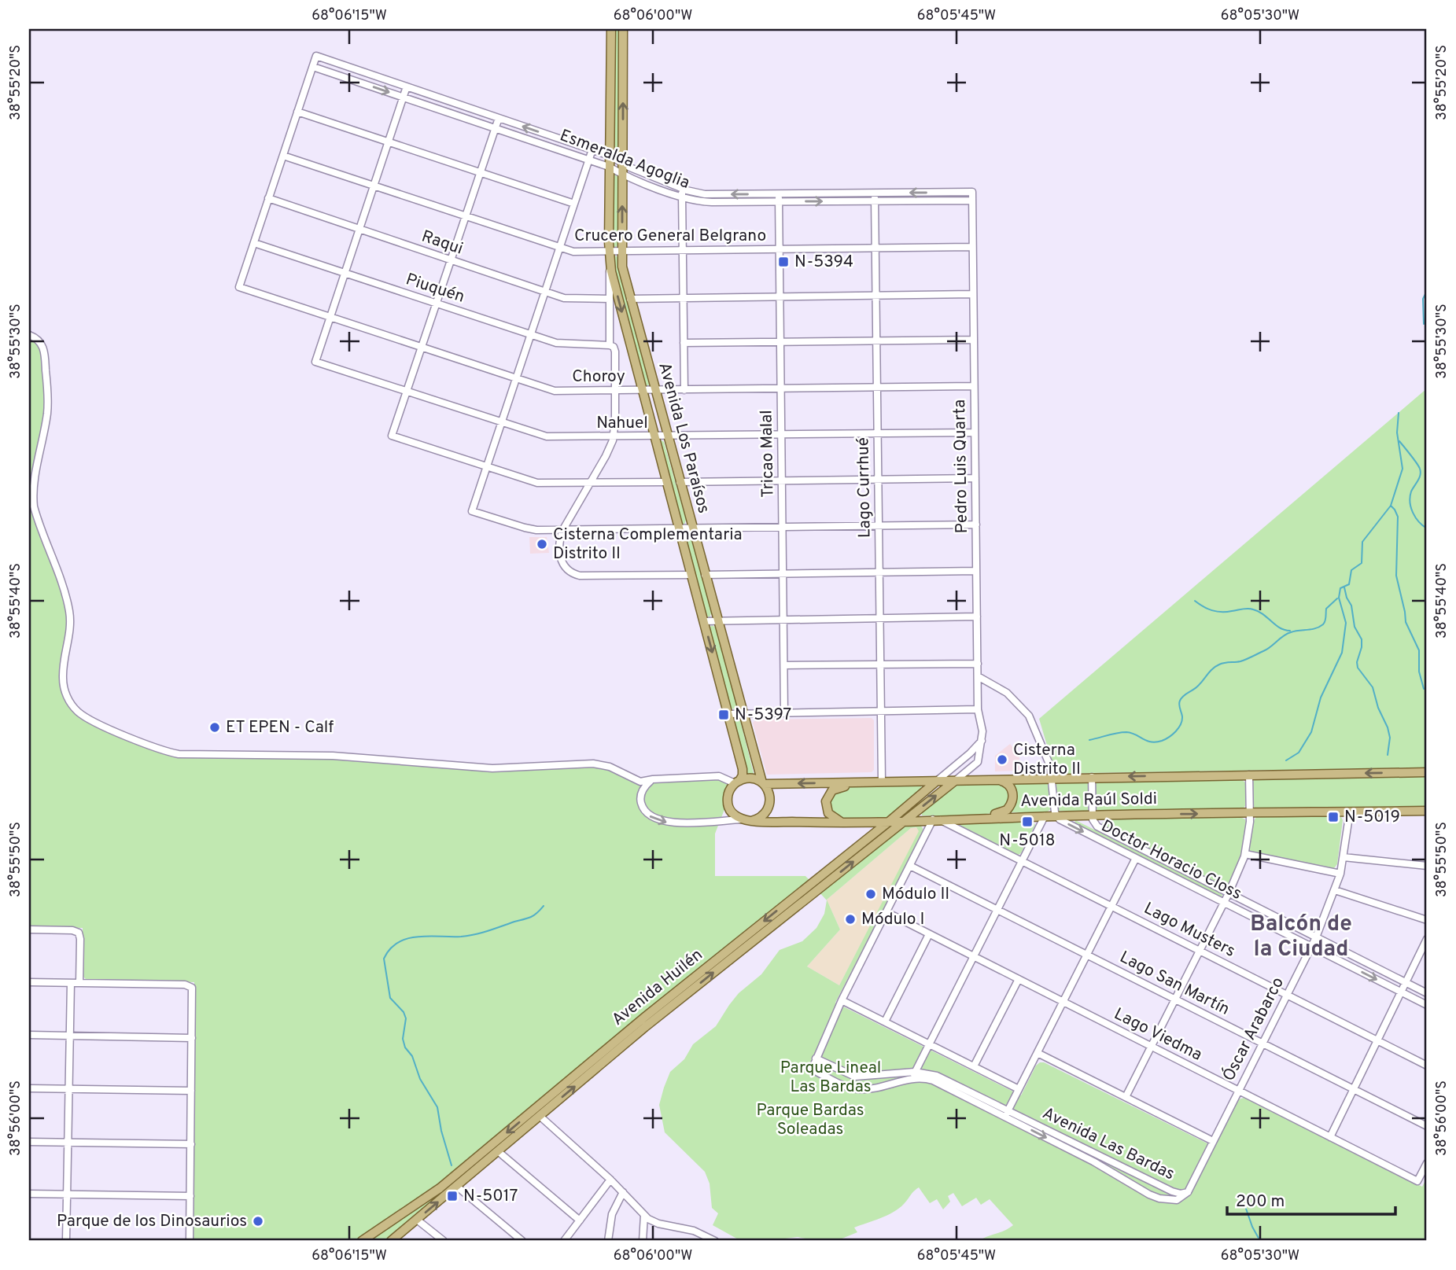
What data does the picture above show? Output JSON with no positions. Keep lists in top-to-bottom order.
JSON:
{
  "streets": {
    "main road": ["Avenida Los Paraísos", "Avenida Raúl Soldi", "Avenida Huilén"],
    "street": [
      "Esmeralda Agoglia",
      "Crucero General Belgrano",
      "Raqui",
      "Piuquén",
      "Choroy",
      "Nahuel",
      "Tricao Malal",
      "Pedro Luis Quarta",
      "Lago Currhué",
      "Doctor Horacio Closs",
      "Lago Musters",
      "Lago San Martín",
      "Óscar Arabarco",
      "Lago Viedma",
      "Avenida Las Bardas"
    ]
  },
  "crossings": [
    ["Esmeralda Agoglia", "Avenida Los Paraísos"],
    ["Esmeralda Agoglia", "Tricao Malal"],
    ["Esmeralda Agoglia", "Pedro Luis Quarta"],
    ["Esmeralda Agoglia", "Lago Currhué"],
    ["Crucero General Belgrano", "Avenida Los Paraísos"],
    ["Crucero General Belgrano", "Tricao Malal"],
    ["Crucero General Belgrano", "Pedro Luis Quarta"],
    ["Crucero General Belgrano", "Lago Currhué"],
    ["Piuquén", "Choroy"],
    ["Choroy", "Nahuel"],
    ["Choroy", "Avenida Los Paraísos"],
    ["Choroy", "Tricao Malal"],
    ["Choroy", "Pedro Luis Quarta"],
    ["Choroy", "Lago Currhué"],
    ["Nahuel", "Avenida Los Paraísos"],
    ["Nahuel", "Tricao Malal"],
    ["Nahuel", "Pedro Luis Quarta"],
    ["Nahuel", "Lago Currhué"],
    ["Avenida Los Paraísos", "Avenida Raúl Soldi"],
    ["Pedro Luis Quarta", "Avenida Huilén"],
    ["Lago Currhué", "Avenida Raúl Soldi"],
    ["Avenida Raúl Soldi", "Doctor Horacio Closs"],
    ["Avenida Raúl Soldi", "Lago Musters"],
    ["Avenida Raúl Soldi", "Avenida Huilén"],
    ["Avenida Raúl Soldi", "Óscar Arabarco"],
    ["Doctor Horacio Closs", "Óscar Arabarco"],
    ["Lago Musters", "Óscar Arabarco"],
    ["Lago San Martín", "Óscar Arabarco"],
    ["Óscar Arabarco", "Lago Viedma"],
    ["Óscar Arabarco", "Avenida Las Bardas"]
  ],
  "districts": ["Balcón de la Ciudad"],
  "parks": ["Parque Lineal Las Bardas", "Parque Bardas Soleadas"],
  "places": {
    "transit": [
      "N-5394",
      "N-5397",
      "N-5019",
      "N-5018",
      "N-5017"
    ],
    "other": [
      "Cisterna Complementaria Distrito II",
      "ET EPEN - Calf",
      "Cisterna Distrito II",
      "Módulo II",
      "Módulo I",
      "Parque de los Dinosaurios"
    ]
  },
  "scale_bar": "200 m",
  "coordinates": [
    "68°06'15\"W",
    "68°06'00\"W",
    "68°05'45\"W",
    "68°05'30\"W",
    "38°55'20\"S",
    "38°55'30\"S",
    "38°55'40\"S",
    "38°55'50\"S",
    "38°56'00\"S"
  ]
}
